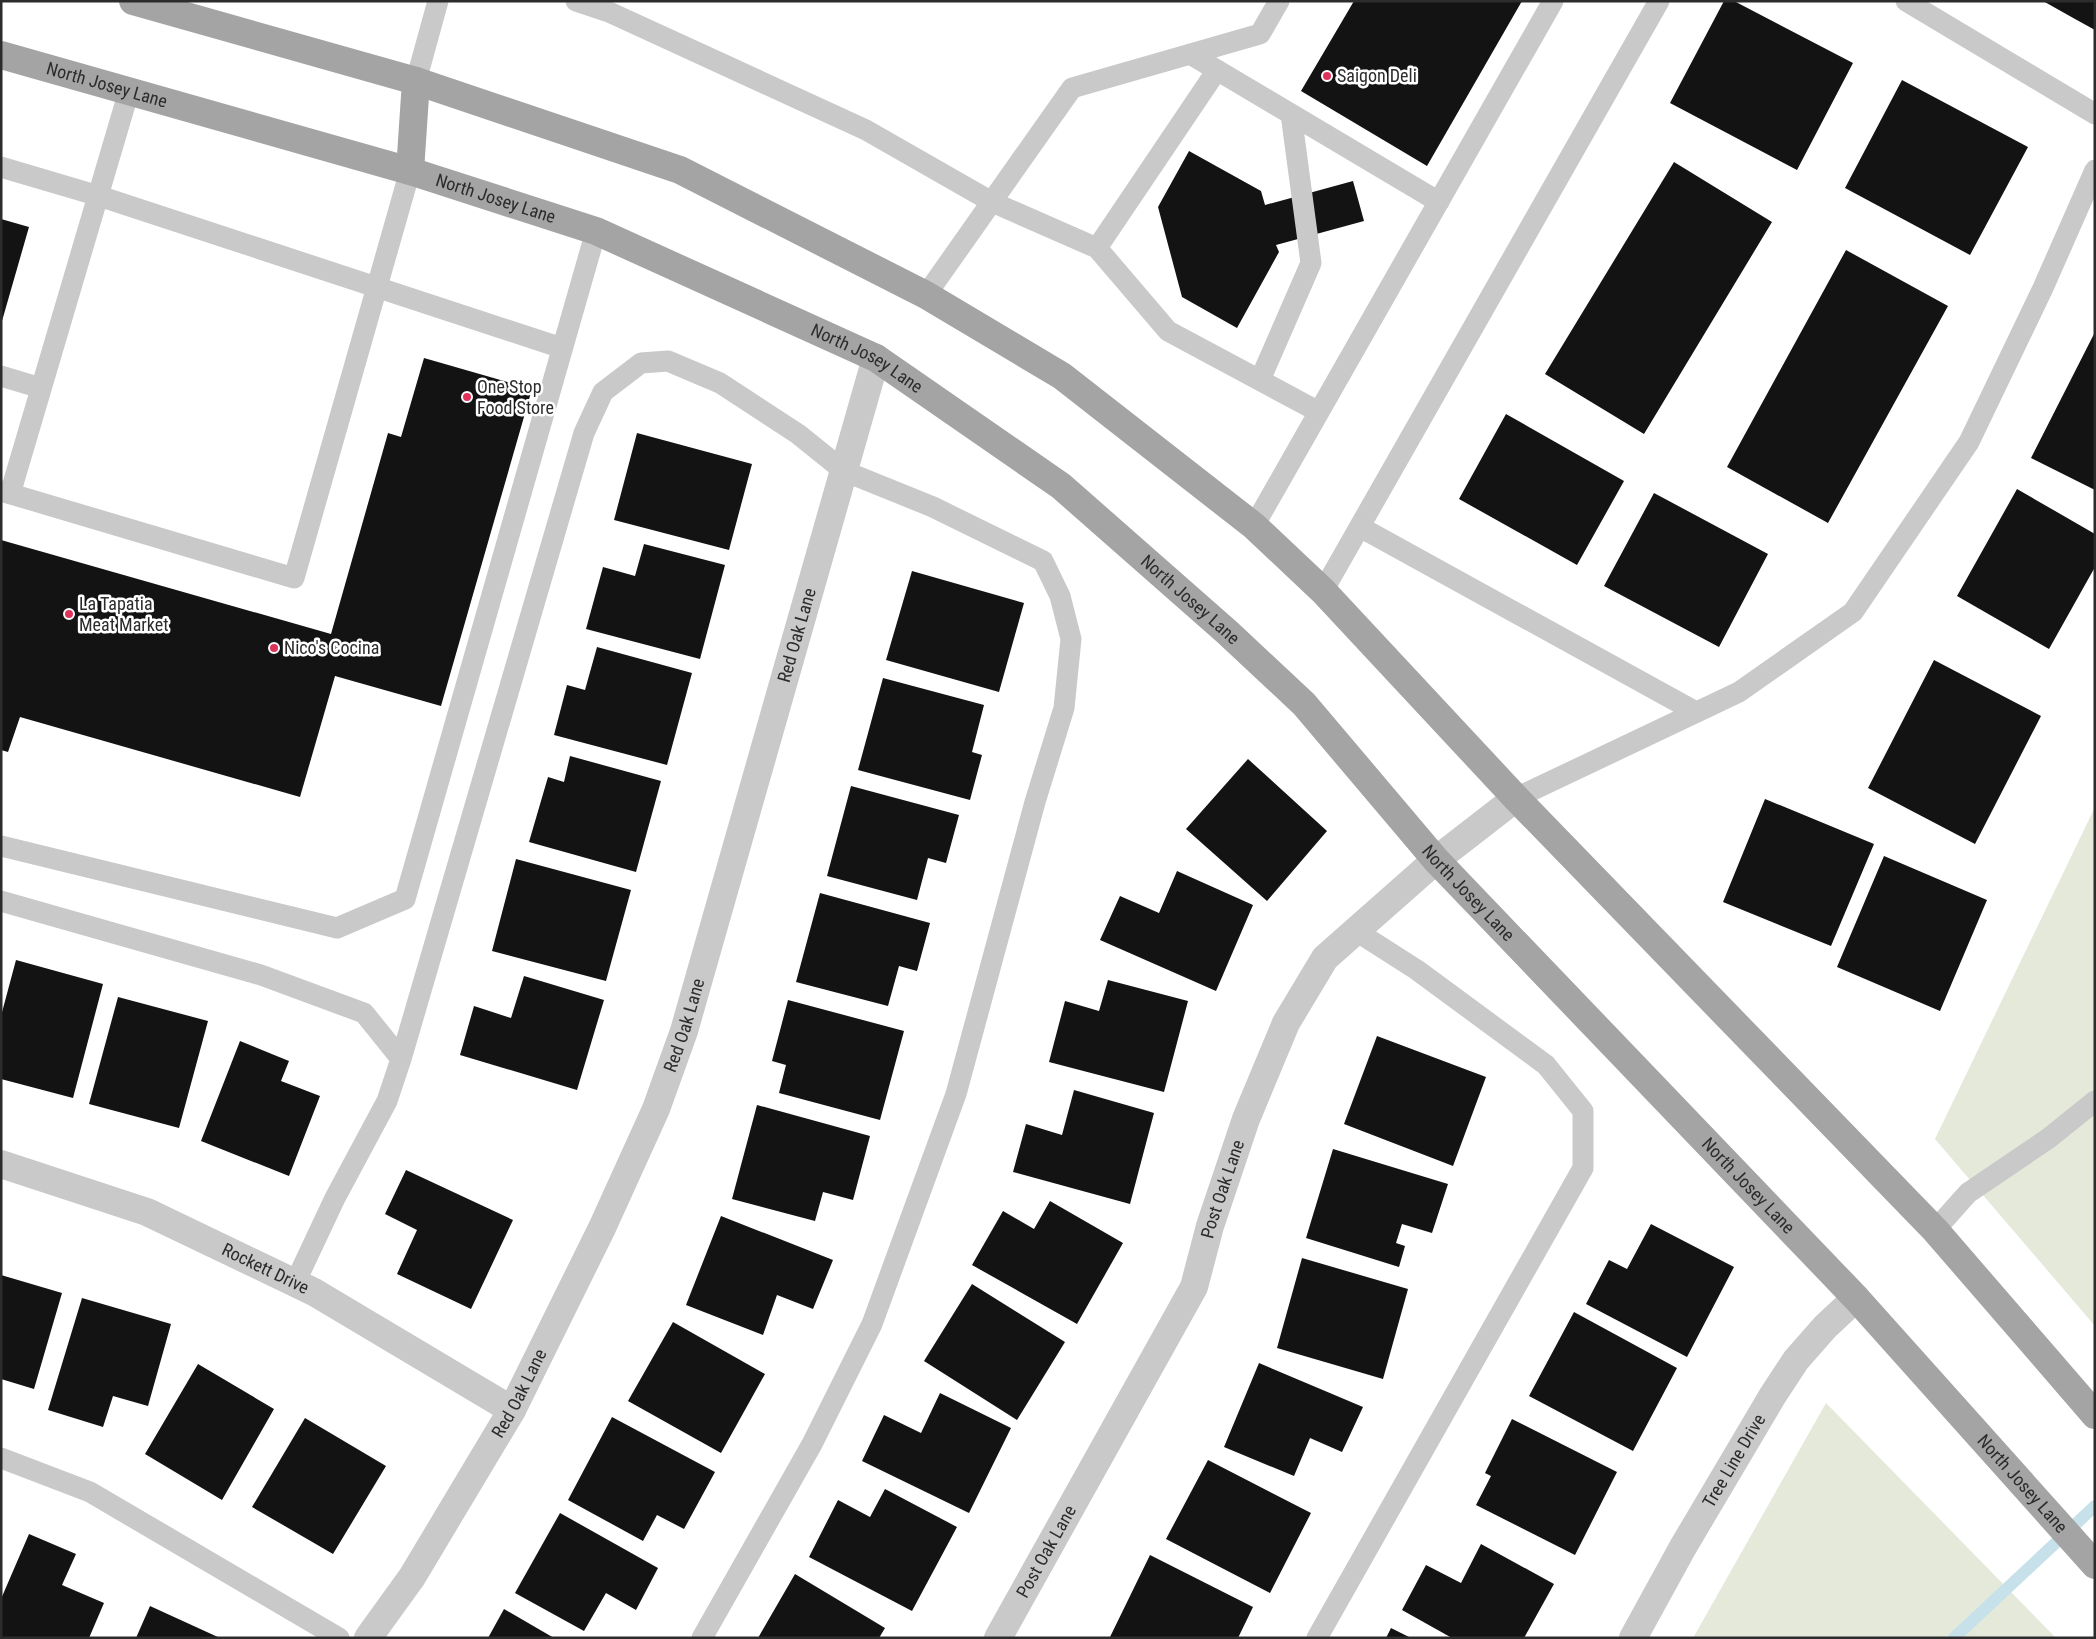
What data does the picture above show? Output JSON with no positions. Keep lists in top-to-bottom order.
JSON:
{
  "streets": {
    "main road": ["North Josey Lane"],
    "street": [
      "Red Oak Lane",
      "Post Oak Lane",
      "Rockett Drive",
      "Tree Line Drive"
    ]
  },
  "crossings": [
    ["North Josey Lane", "Red Oak Lane"],
    ["North Josey Lane", "Post Oak Lane"],
    ["North Josey Lane", "Tree Line Drive"],
    ["Red Oak Lane", "Rockett Drive"]
  ],
  "places": [
    "Saigon Deli",
    "One Stop Food Store",
    "La Tapatia Meat Market",
    "Nico's Cocina"
  ]
}
